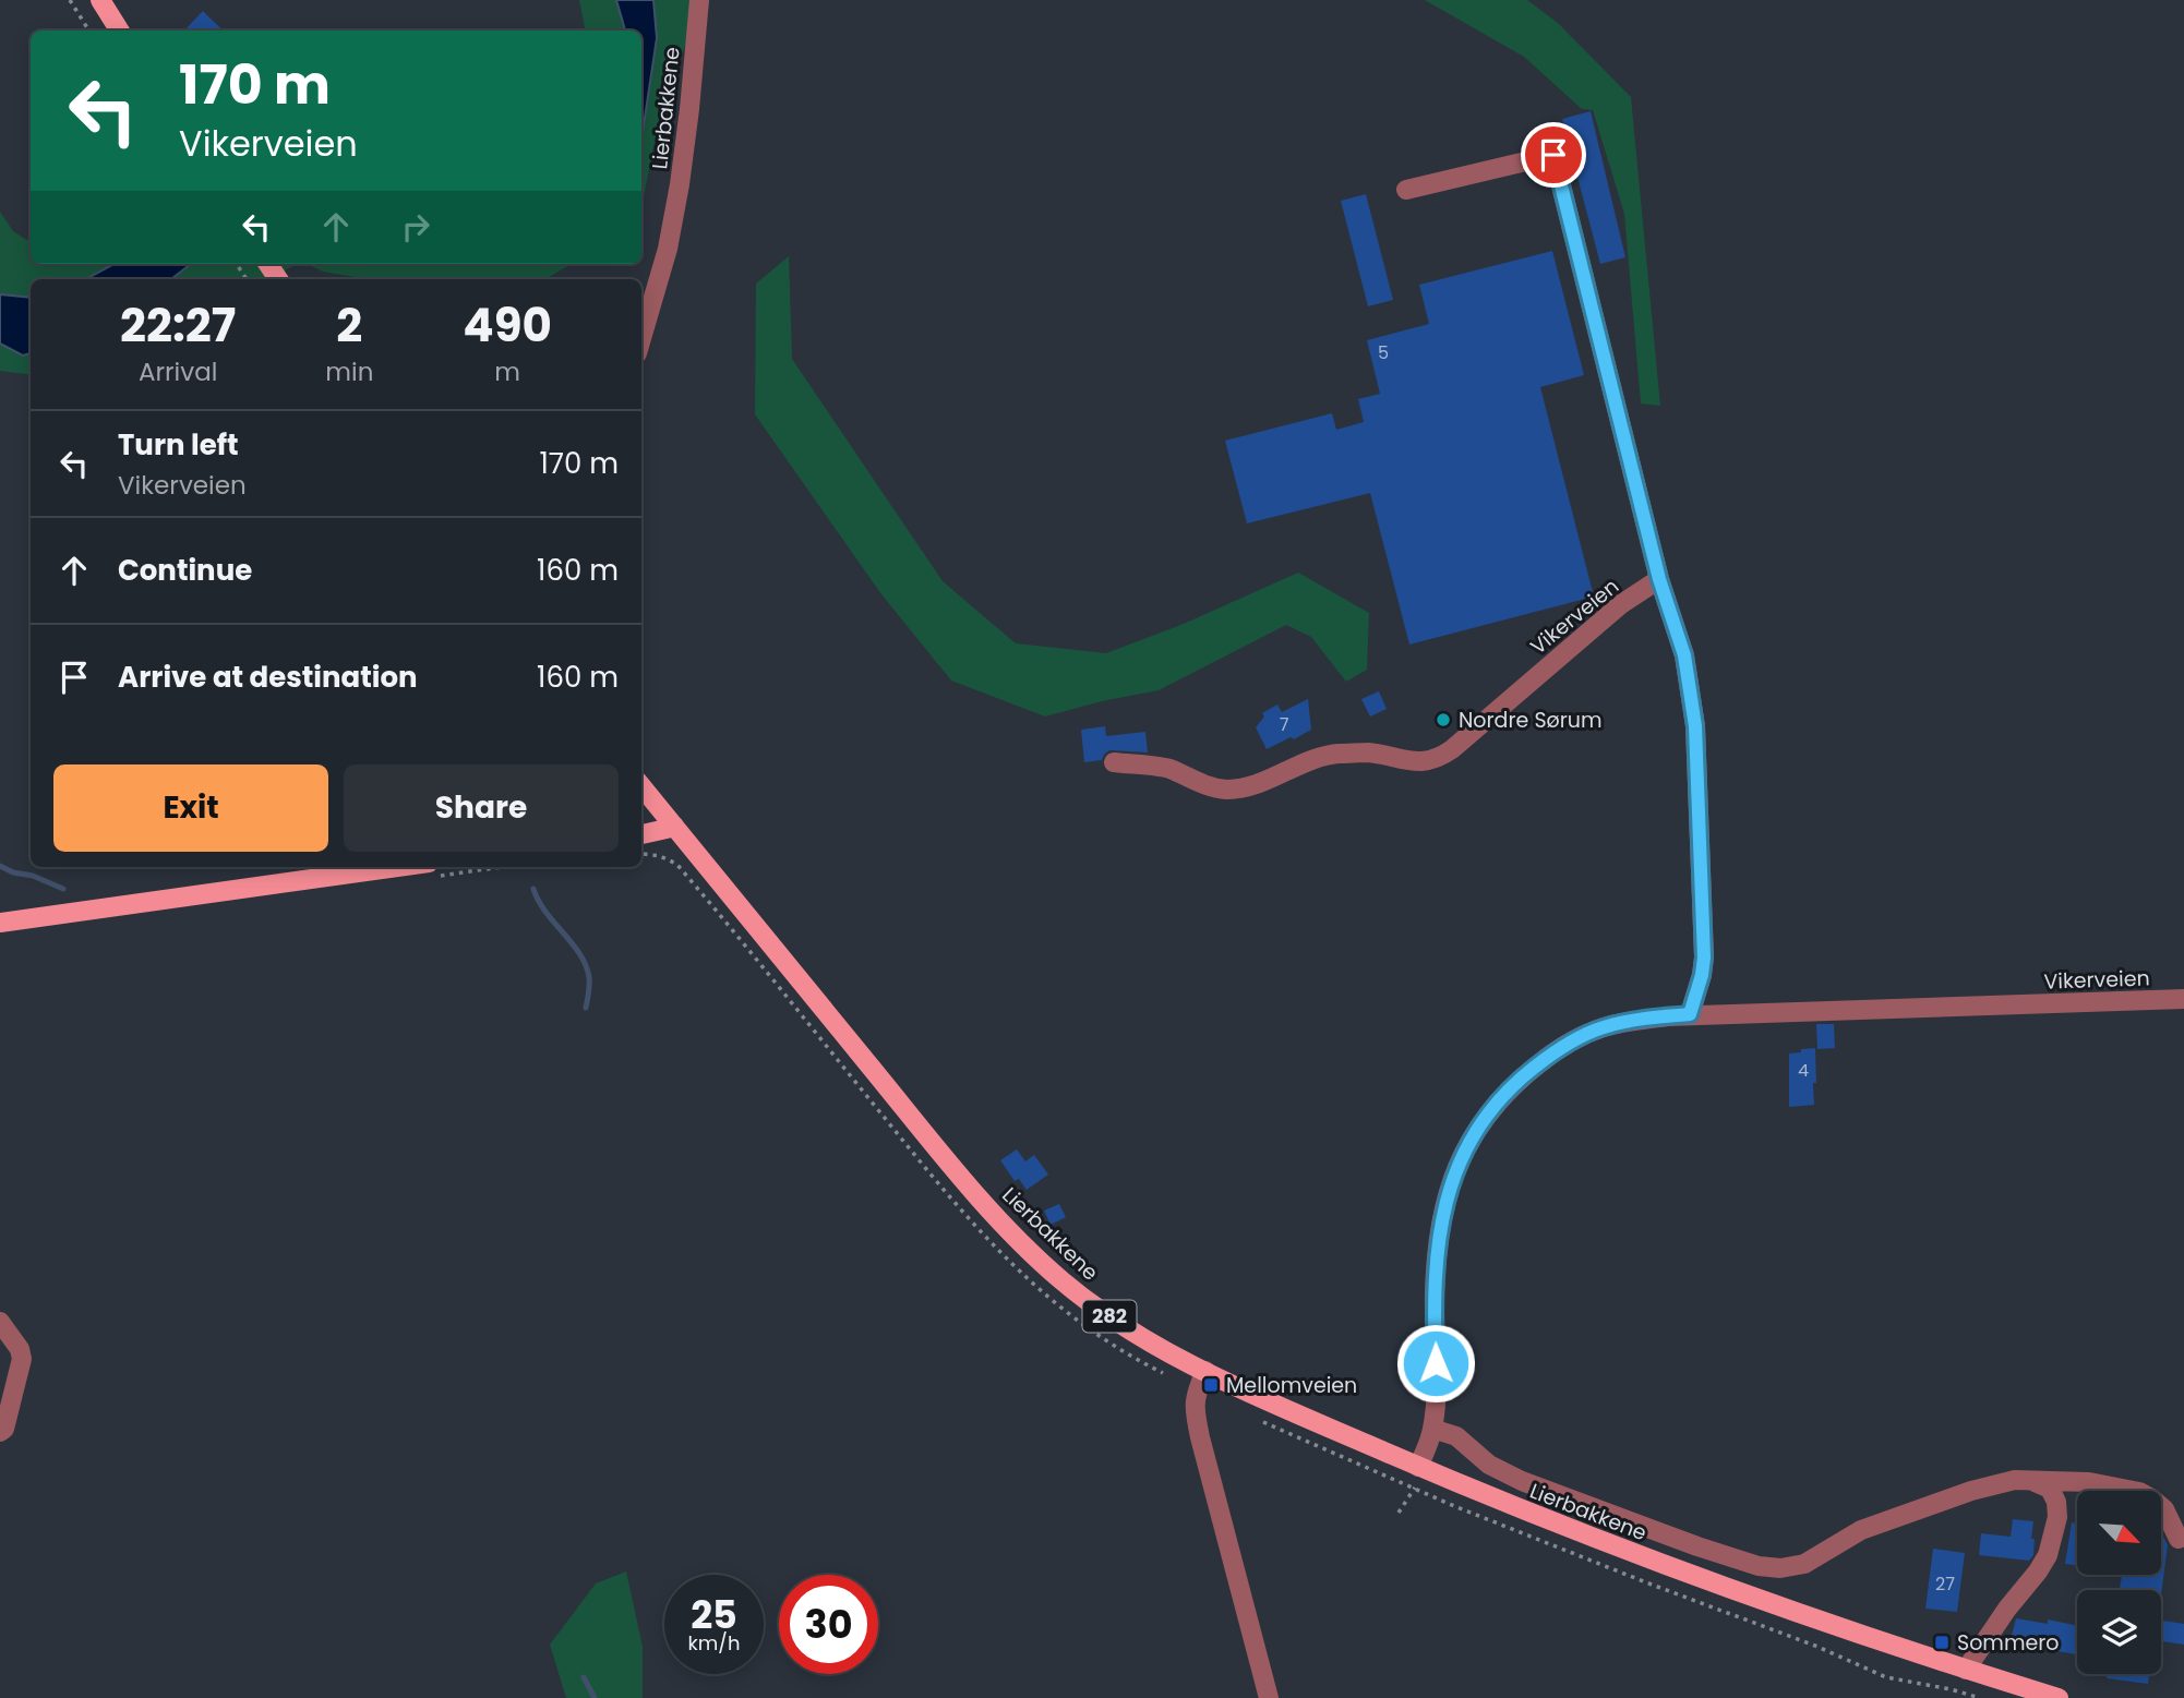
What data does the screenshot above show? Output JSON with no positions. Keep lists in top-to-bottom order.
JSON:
{
  "streets": {
    "main road": ["Lierbakkene", "282"],
    "street": ["Vikerveien"]
  },
  "crossings": [
    ["Lierbakkene", "Vikerveien"]
  ],
  "places": {
    "other": ["Nordre Sørum"],
    "transit": ["Mellomveien", "Sommero"]
  },
  "house_numbers": [
    "5",
    "7",
    "4",
    "27"
  ],
  "north": "bottom right",
  "page": {
    "turn": ["170 m", "Vikerveien"],
    "eta": [
      "22:27",
      "Arrival",
      "2",
      "min",
      "490",
      "m"
    ],
    "list": [
      {
        "name": "Turn left",
        "note": "Vikerveien",
        "value": "170 m"
      },
      {
        "name": "Continue",
        "value": "160 m"
      },
      {
        "name": "Arrive at destination",
        "value": "160 m"
      }
    ],
    "buttons": ["Exit", "Share"],
    "speed": "25 km/h",
    "limit": "30"
  }
}
